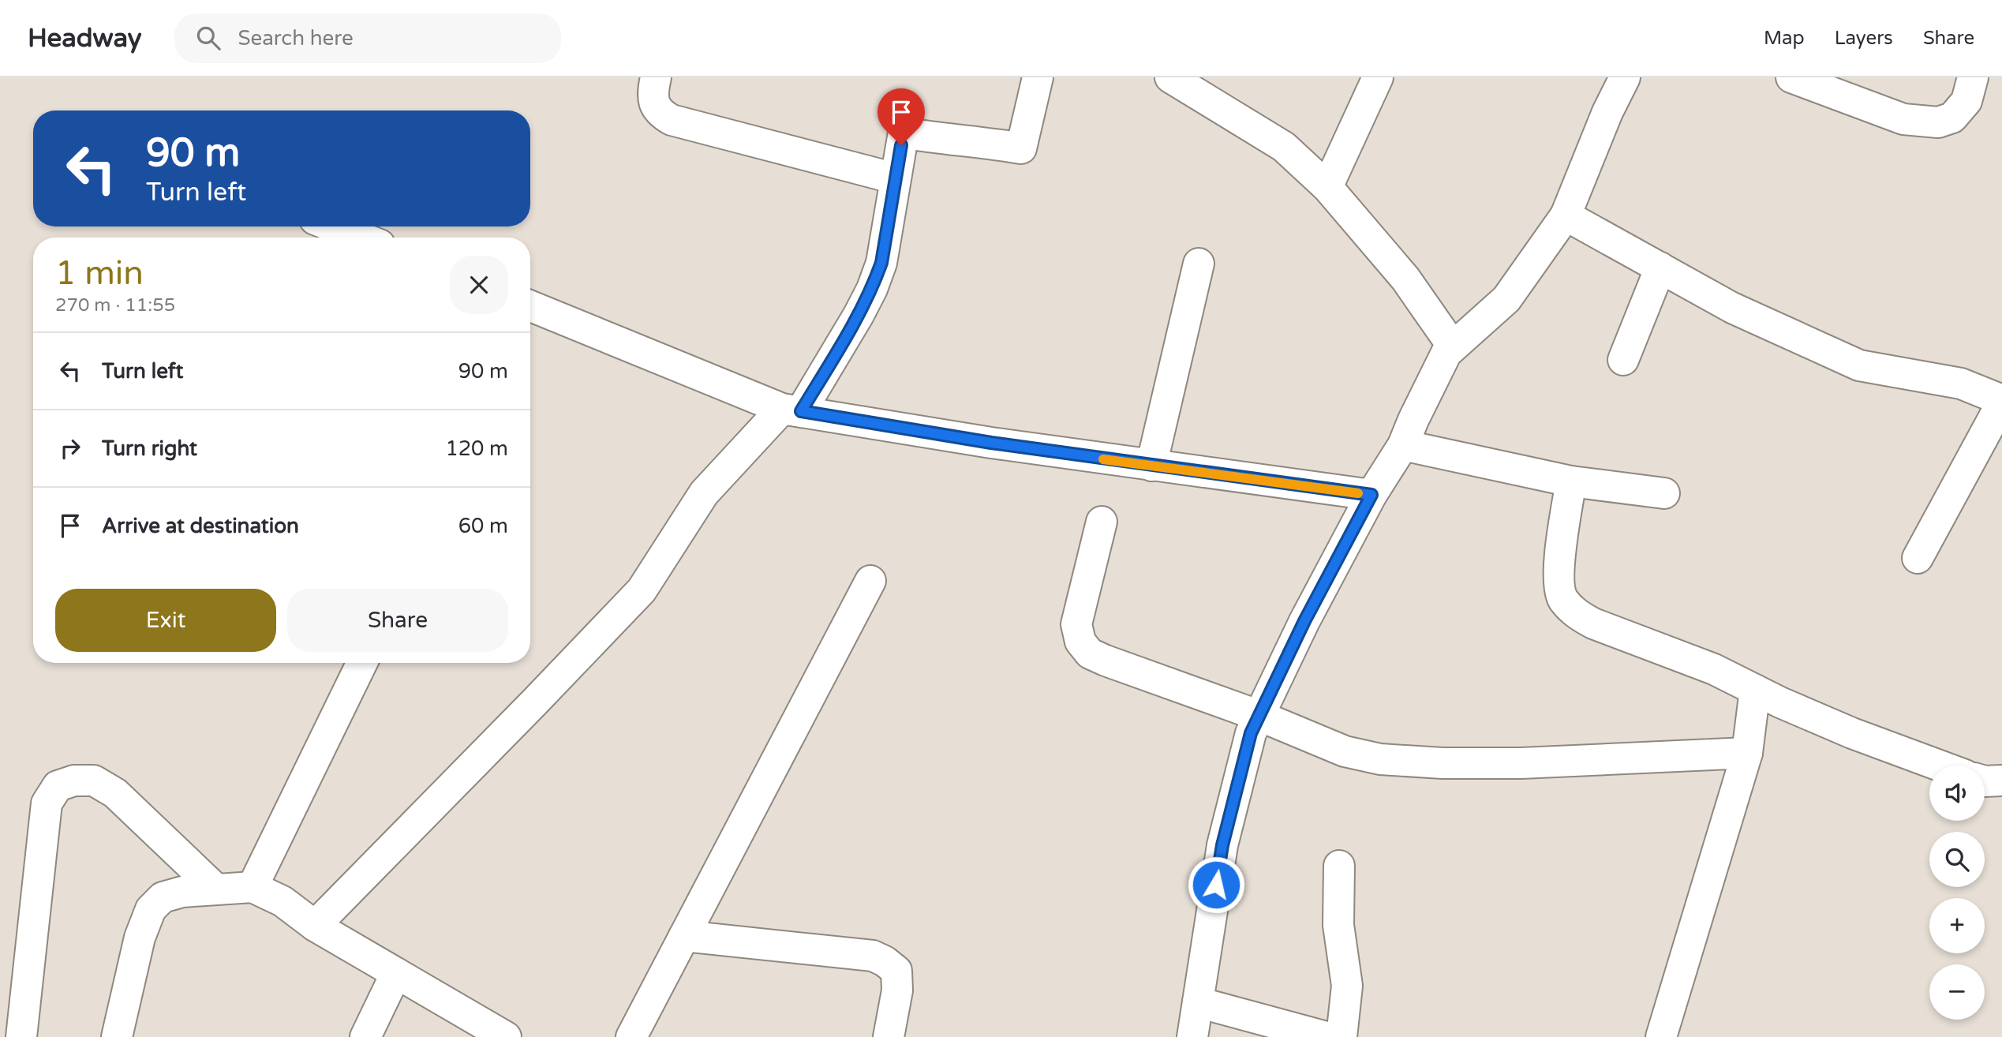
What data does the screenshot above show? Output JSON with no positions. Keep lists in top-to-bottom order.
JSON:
{
  "page": {
    "header": "Headway",
    "search": "Search here",
    "nav": ["Map", "Layers", "Share"],
    "turn": ["90 m", "Turn left"],
    "heading": ["1 min", "270 m · 11:55"],
    "list": [
      {
        "name": "Turn left",
        "value": "90 m"
      },
      {
        "name": "Turn right",
        "value": "120 m"
      },
      {
        "name": "Arrive at destination",
        "value": "60 m"
      }
    ],
    "buttons": ["Exit", "Share"],
    "map_buttons": ["+", "−"]
  }
}
